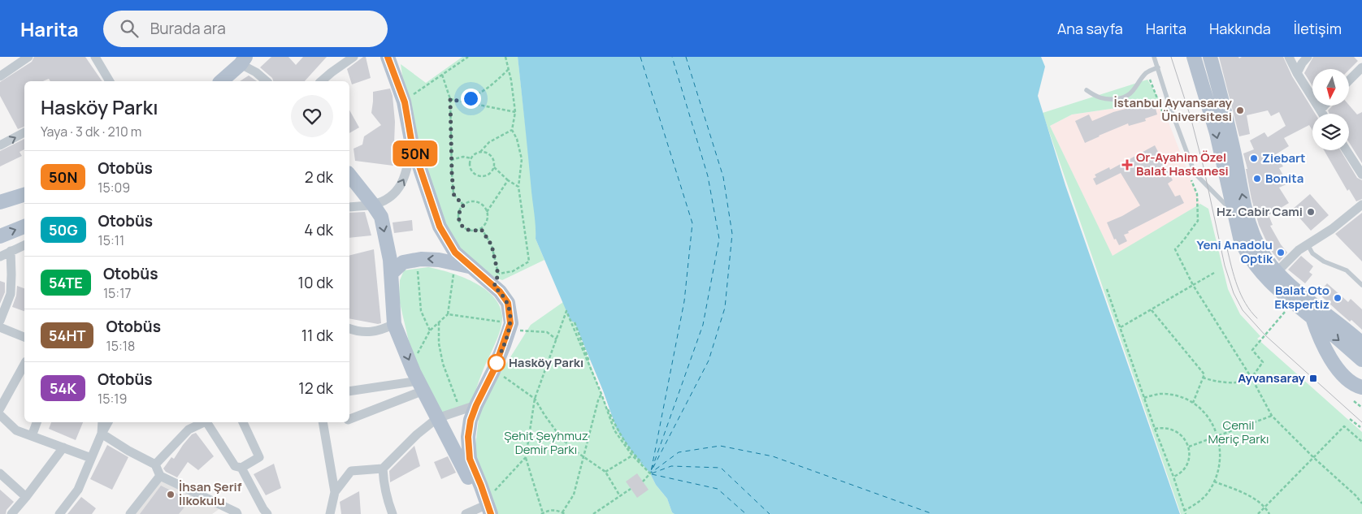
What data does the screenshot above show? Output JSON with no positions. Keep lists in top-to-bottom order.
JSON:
{
  "parks": ["Cemil Meriç Parkı", "Şehit Şeyhmuz Demir Parkı"],
  "places": {
    "other": [
      "İstanbul Ayvansaray Üniversitesi",
      "Ziebart",
      "Bonita",
      "Hz. Cabir Cami",
      "Yeni Anadolu Optik",
      "Balat Oto Ekspertiz",
      "Hasköy Parkı",
      "İhsan Şerif İlkokulu"
    ],
    "health": ["Or-Ayahim Özel Balat Hastanesi"],
    "transit": ["Ayvansaray"]
  },
  "lines": ["bus line 50N"],
  "north": "bottom",
  "page": {
    "header": "Harita",
    "search": "Burada ara",
    "nav": [
      "Ana sayfa",
      "Harita",
      "Hakkında",
      "İletişim"
    ],
    "on_map": "50N",
    "heading": ["Hasköy Parkı", "Yaya · 3 dk · 210 m"],
    "list": [
      {
        "mark": "50N",
        "name": "Otobüs",
        "note": "15:09",
        "value": "2 dk"
      },
      {
        "mark": "50G",
        "name": "Otobüs",
        "note": "15:11",
        "value": "4 dk"
      },
      {
        "mark": "54TE",
        "name": "Otobüs",
        "note": "15:17",
        "value": "10 dk"
      },
      {
        "mark": "54HT",
        "name": "Otobüs",
        "note": "15:18",
        "value": "11 dk"
      },
      {
        "mark": "54K",
        "name": "Otobüs",
        "note": "15:19",
        "value": "12 dk"
      }
    ]
  }
}
